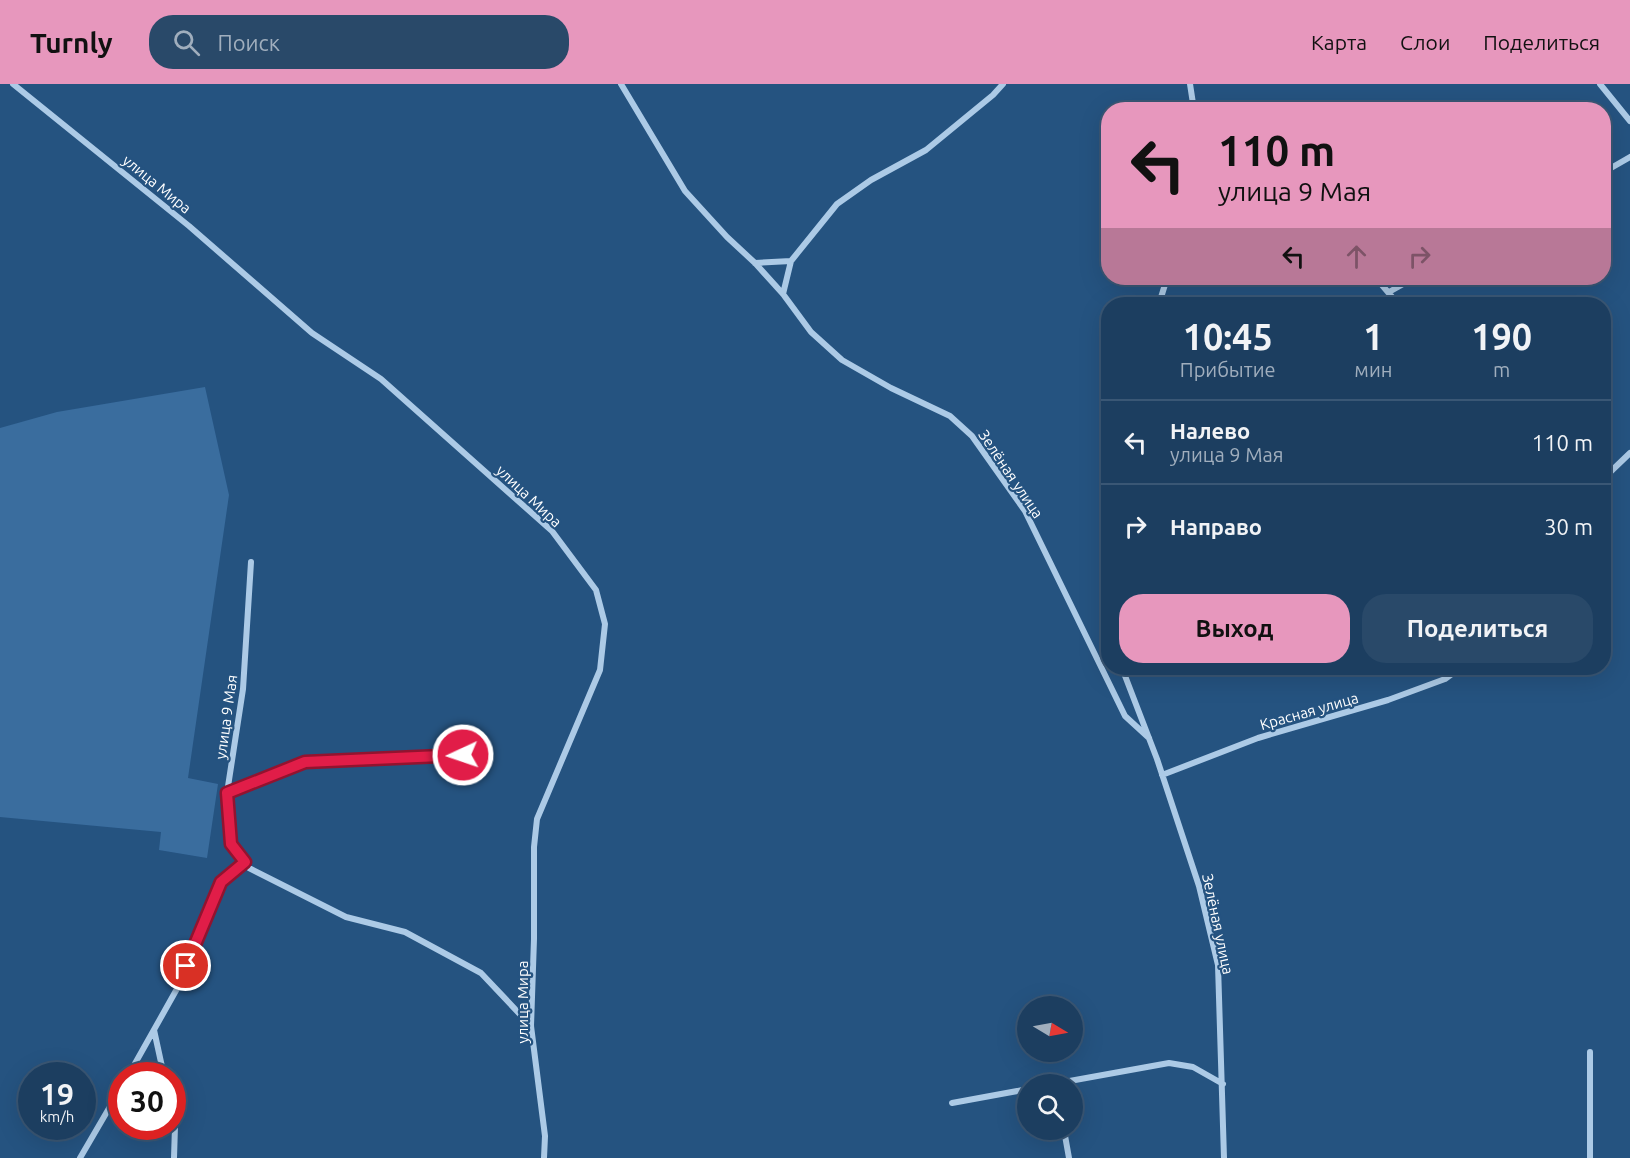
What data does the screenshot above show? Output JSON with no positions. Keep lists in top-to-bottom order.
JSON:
{
  "streets": {
    "street": [
      "улица Мира",
      "Зелёная улица",
      "Красная улица",
      "улица 9 Мая"
    ]
  },
  "crossings": [
    ["Зелёная улица", "Красная улица"]
  ],
  "north": "right",
  "page": {
    "header": "Turnly",
    "search": "Поиск",
    "nav": ["Карта", "Слои", "Поделиться"],
    "turn": ["110 m", "улица 9 Мая"],
    "eta": [
      "10:45",
      "Прибытие",
      "1",
      "мин",
      "190",
      "m"
    ],
    "list": [
      {
        "name": "Налево",
        "note": "улица 9 Мая",
        "value": "110 m"
      },
      {
        "name": "Направо",
        "value": "30 m"
      }
    ],
    "buttons": ["Выход", "Поделиться"],
    "speed": "19 km/h",
    "limit": "30"
  }
}
